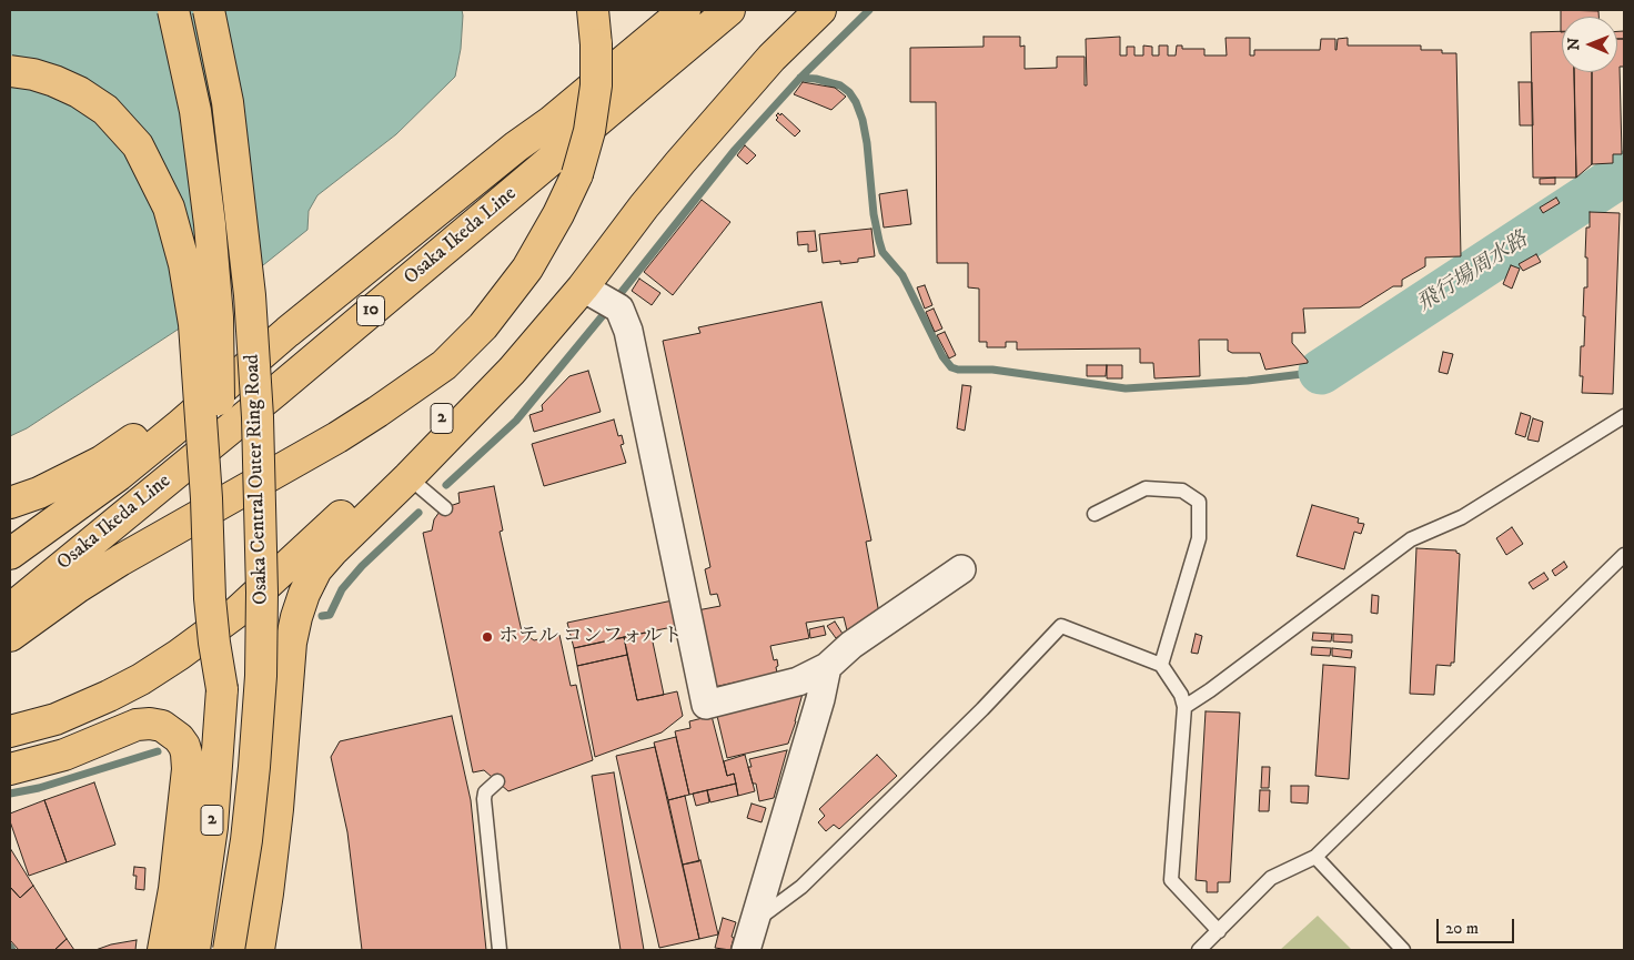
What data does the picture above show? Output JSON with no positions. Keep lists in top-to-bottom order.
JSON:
{
  "streets": {
    "main road": [
      "Osaka Ikeda Line",
      "10",
      "2",
      "Osaka Central Outer Ring Road"
    ]
  },
  "crossings": [
    ["Osaka Ikeda Line", "10"]
  ],
  "water": ["飛行場周水路"],
  "places": ["ホテル コンフォルト"],
  "scale_bar": "20 m",
  "north": "left"
}
